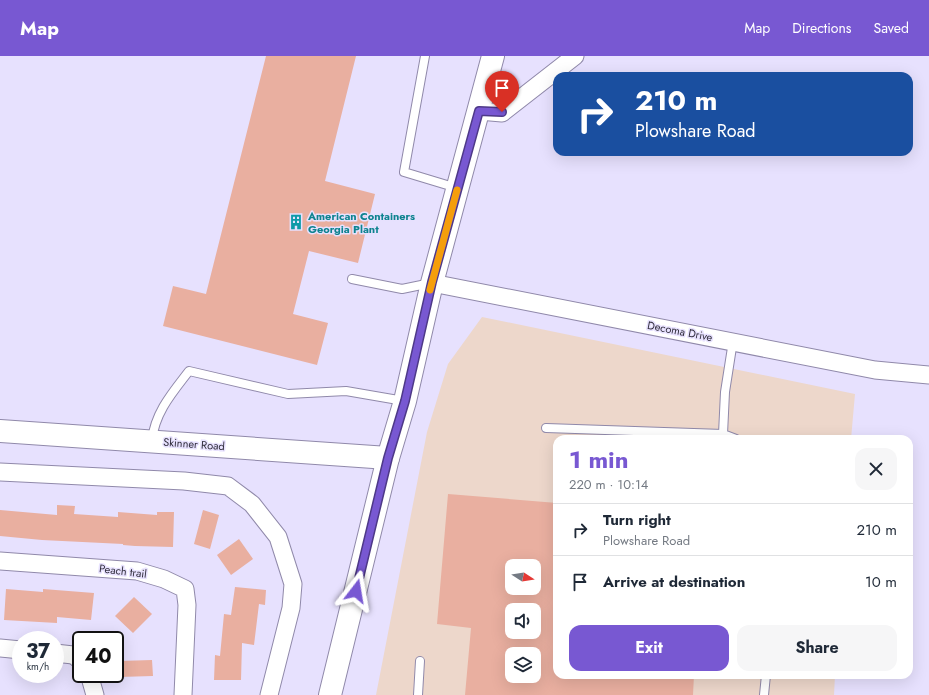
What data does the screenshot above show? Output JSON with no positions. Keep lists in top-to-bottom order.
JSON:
{
  "streets": {
    "street": ["Decoma Drive", "Skinner Road", "Peach trail"]
  },
  "places": {
    "building": ["American Containers Georgia Plant"]
  },
  "north": "right",
  "page": {
    "header": "Map",
    "nav": ["Map", "Directions", "Saved"],
    "turn": ["210 m", "Plowshare Road"],
    "heading": ["1 min", "220 m · 10:14"],
    "list": [
      {
        "name": "Turn right",
        "note": "Plowshare Road",
        "value": "210 m"
      },
      {
        "name": "Arrive at destination",
        "value": "10 m"
      }
    ],
    "buttons": ["Exit", "Share"],
    "speed": "37 km/h",
    "limit": "40"
  }
}
